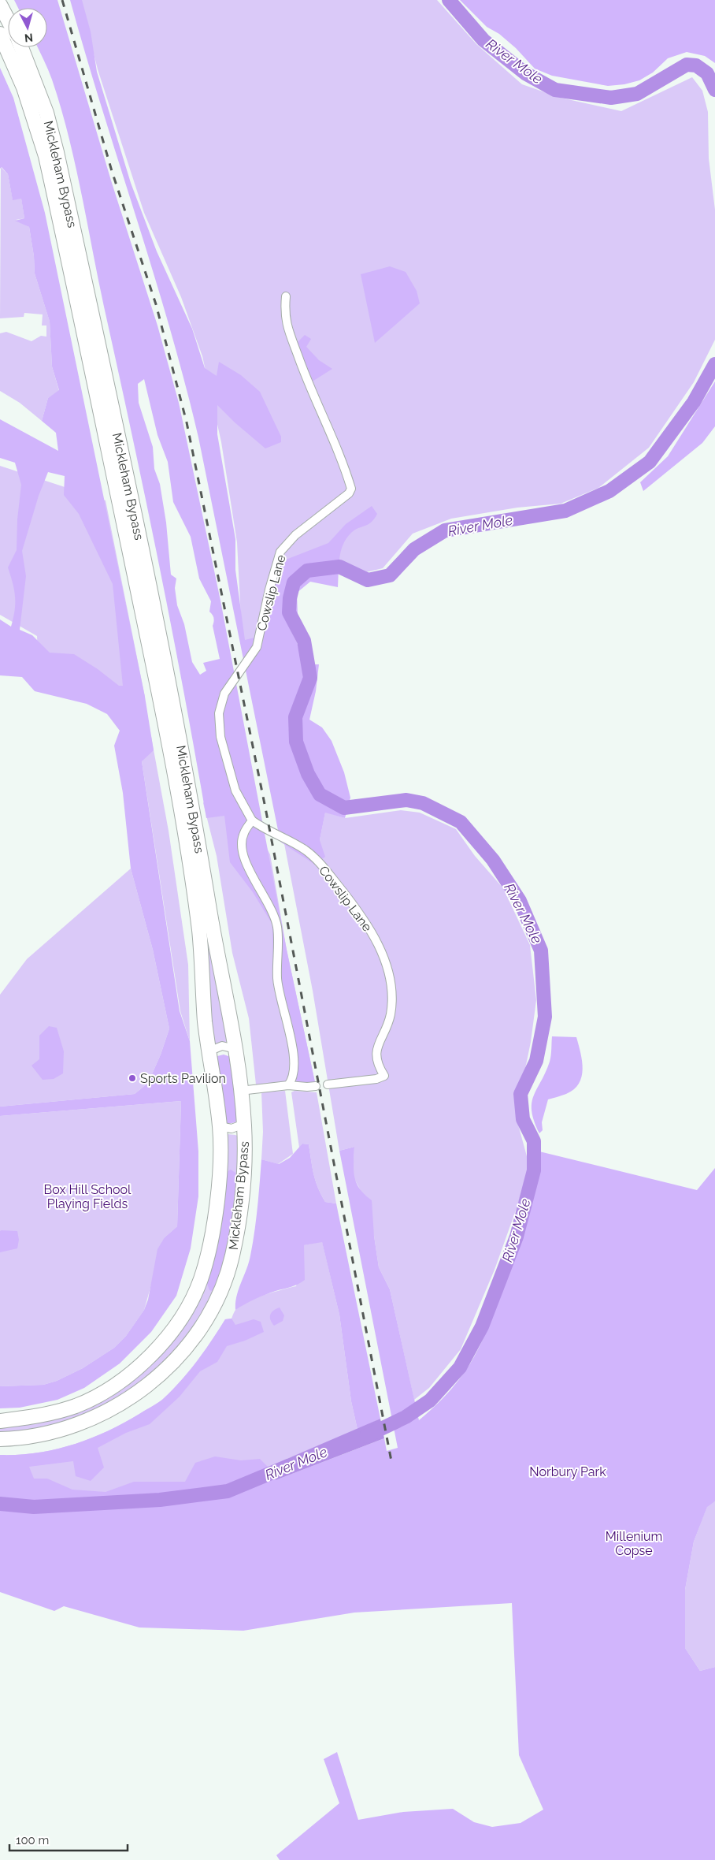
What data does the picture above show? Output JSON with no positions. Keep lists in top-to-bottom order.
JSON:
{
  "streets": {
    "highway": ["Mickleham Bypass"],
    "street": ["Cowslip Lane"]
  },
  "water": ["River Mole"],
  "parks": ["Box Hill School Playing Fields", "Norbury Park", "Millenium Copse"],
  "places": ["Sports Pavilion"],
  "scale_bar": "100 m",
  "north": "bottom"
}
